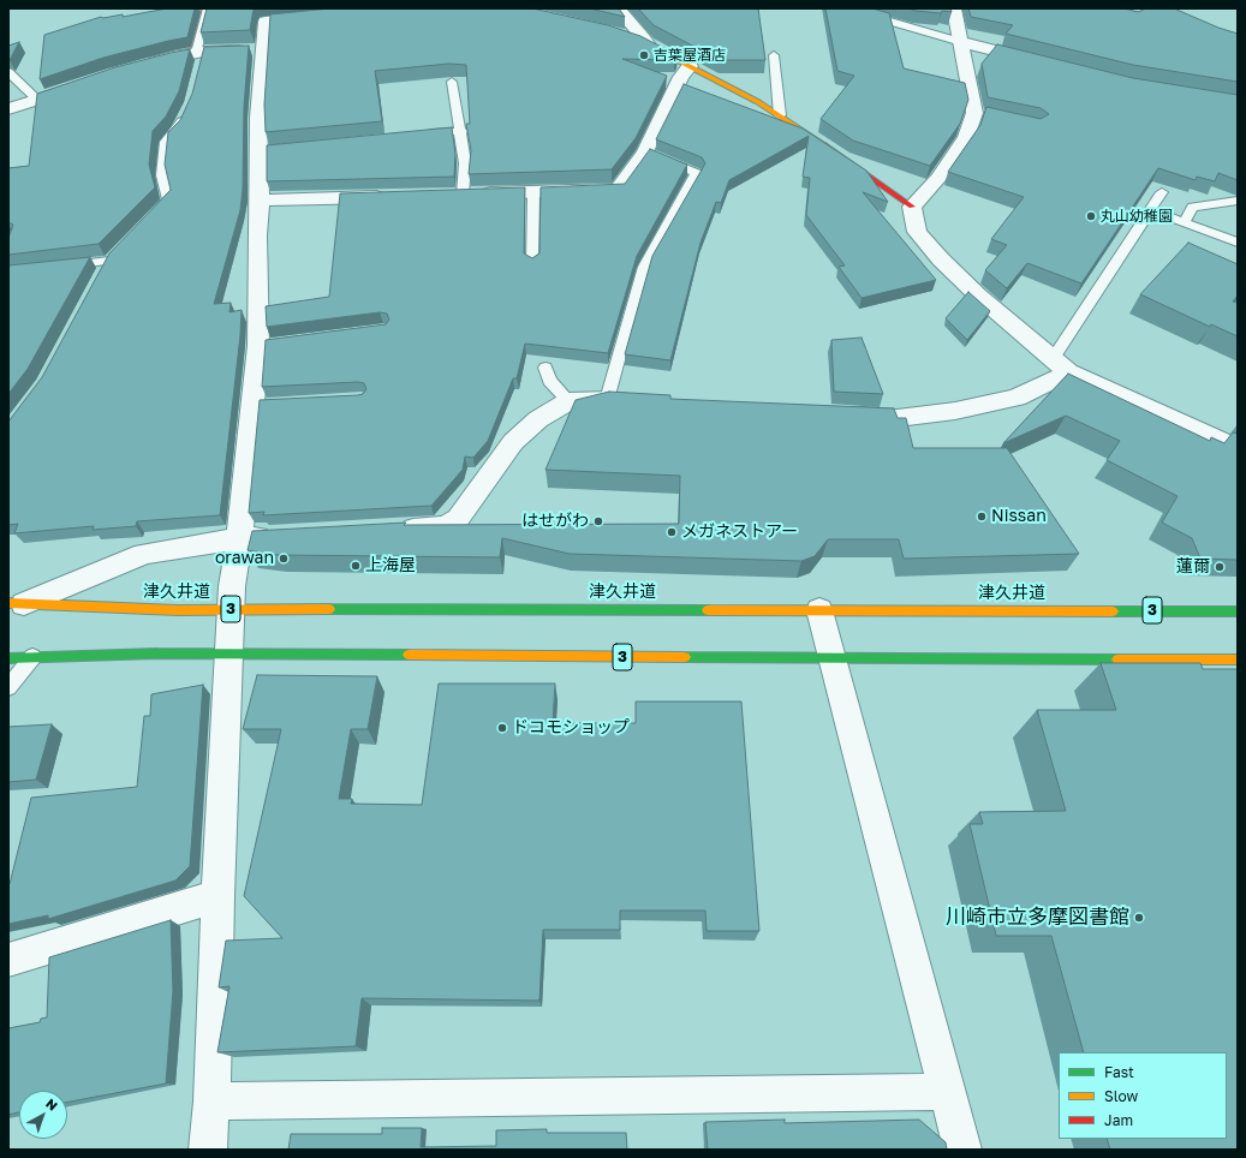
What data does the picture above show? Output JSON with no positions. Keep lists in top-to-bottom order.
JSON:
{
  "streets": {
    "main road": ["津久井道", "3"]
  },
  "places": [
    "吉葉屋酒店",
    "丸山幼稚園",
    "Nissan",
    "はせがわ",
    "メガネストアー",
    "orawan",
    "上海屋",
    "蓮爾",
    "ドコモショップ",
    "川崎市立多摩図書館"
  ],
  "legend": ["Fast", "Slow", "Jam"],
  "north": "top right"
}
